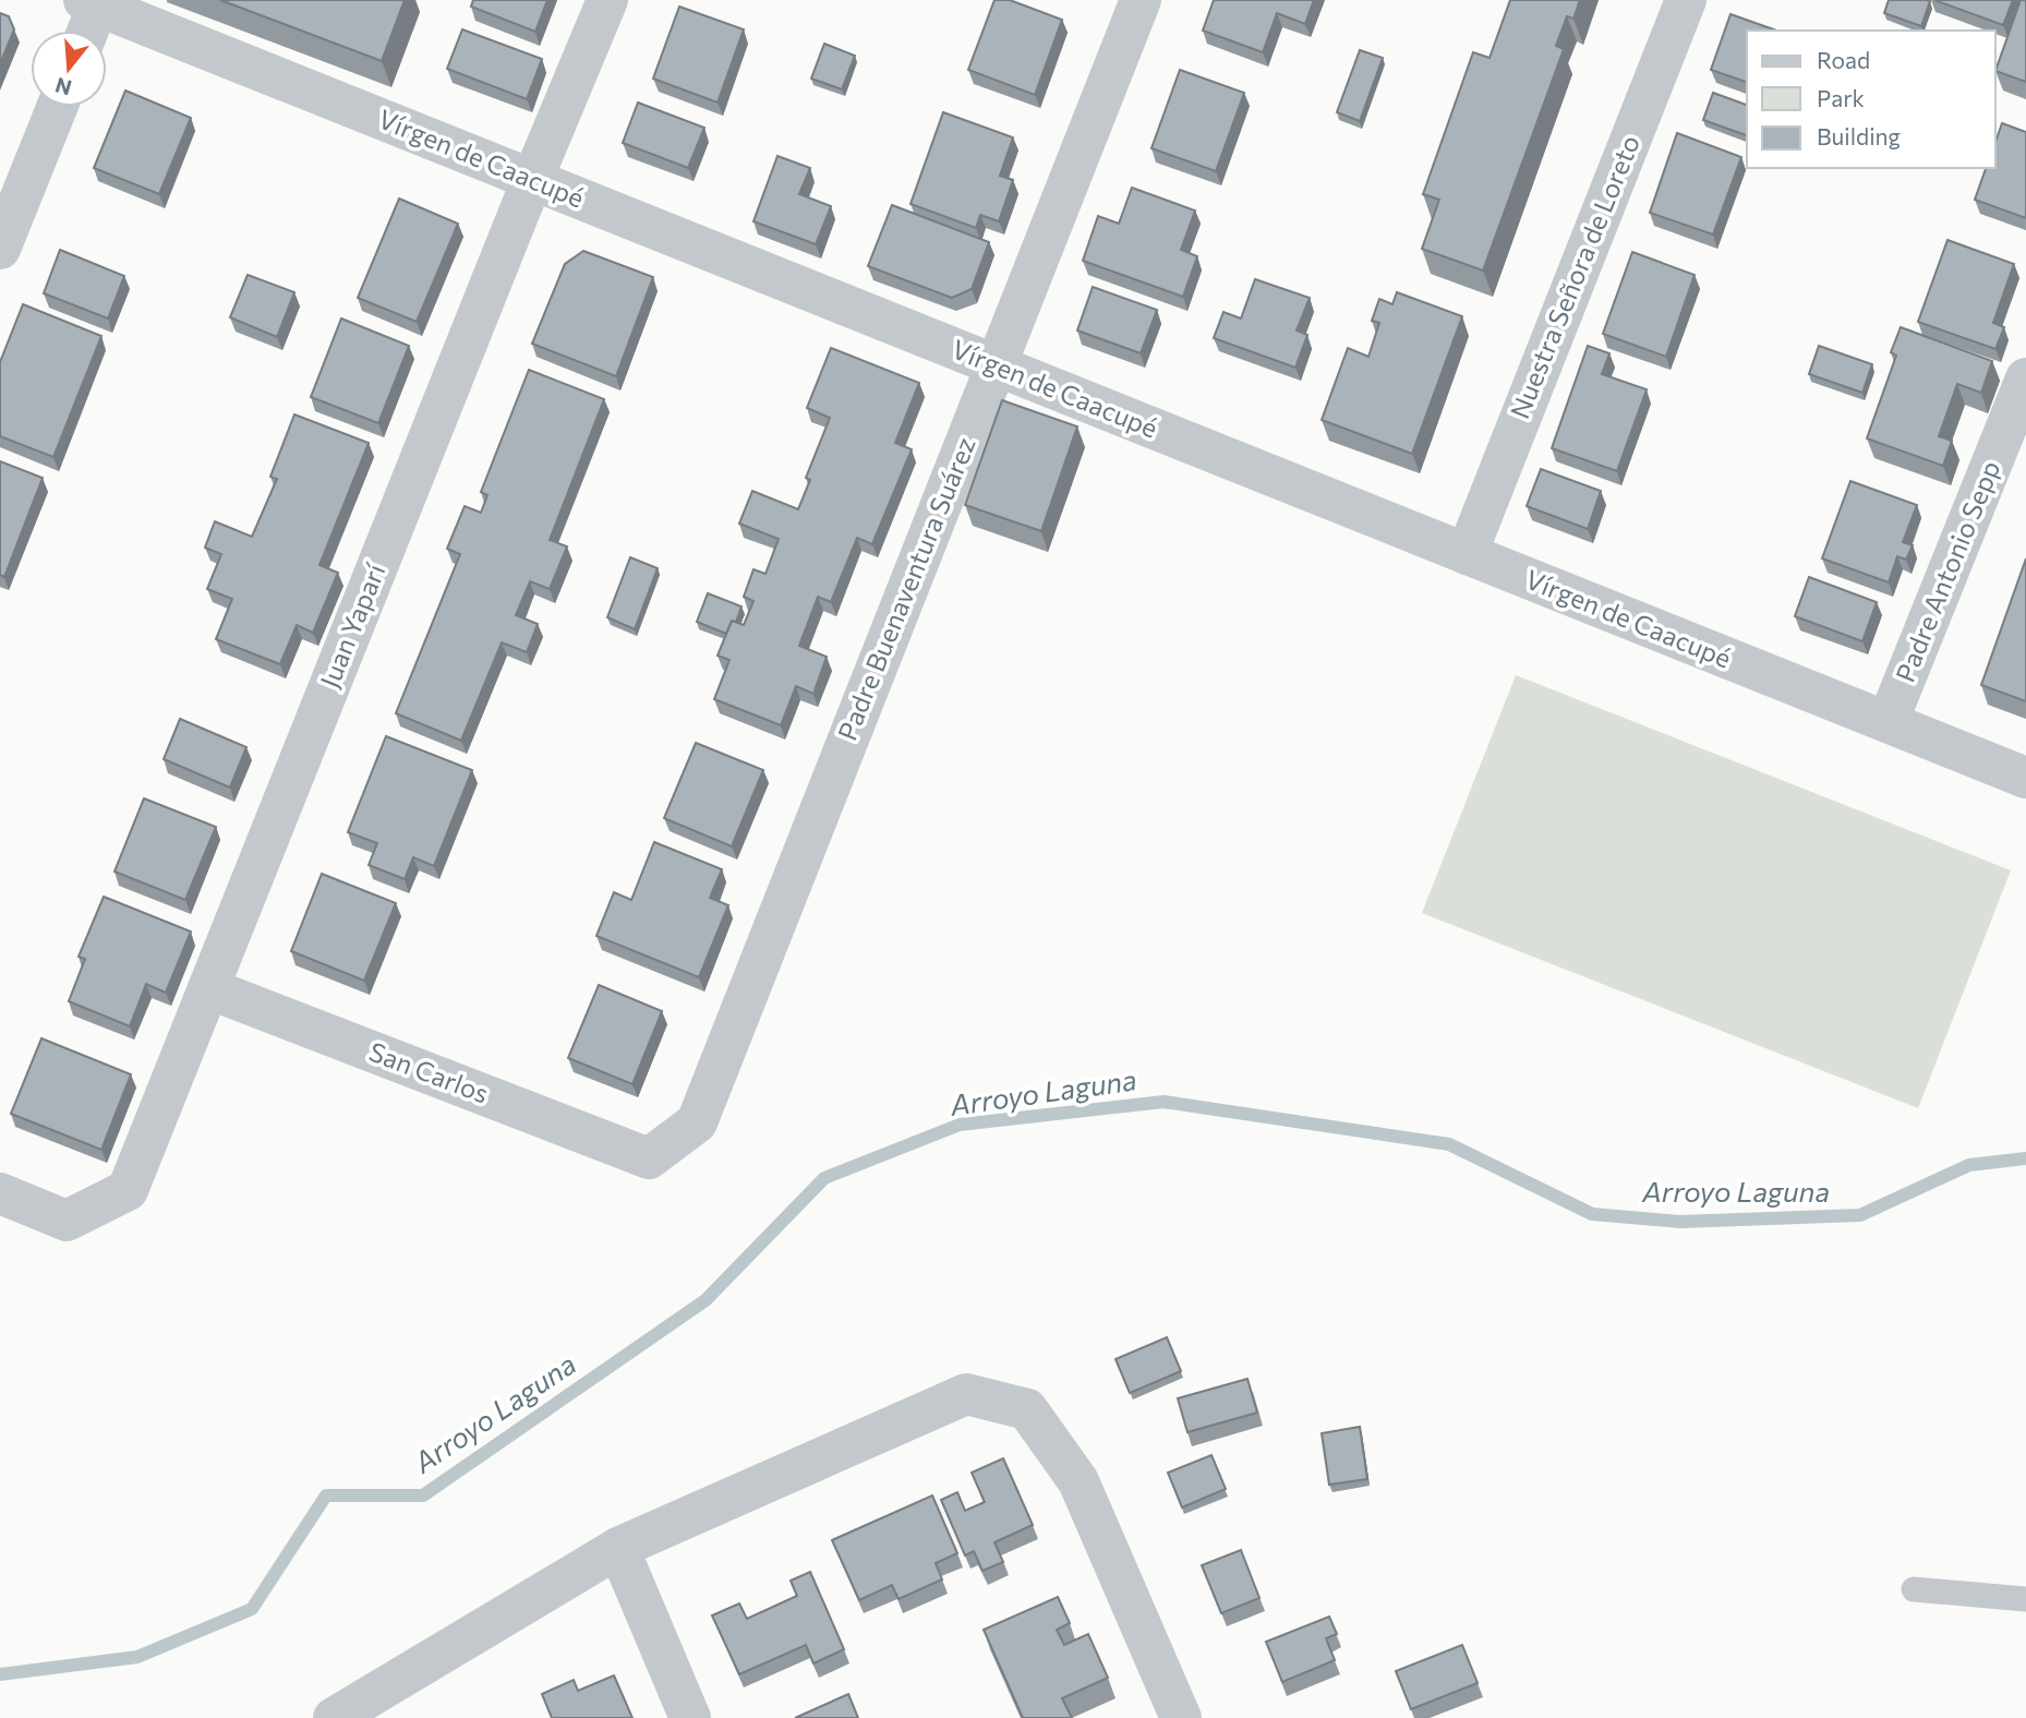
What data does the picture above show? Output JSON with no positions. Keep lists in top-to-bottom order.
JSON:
{
  "streets": {
    "street": [
      "Vírgen de Caacupé",
      "Nuestra Señora de Loreto",
      "Padre Antonio Sepp",
      "Padre Buenaventura Suárez",
      "Juan Yaparí",
      "San Carlos"
    ]
  },
  "crossings": [
    ["Vírgen de Caacupé", "Nuestra Señora de Loreto"],
    ["Vírgen de Caacupé", "Padre Antonio Sepp"],
    ["Vírgen de Caacupé", "Padre Buenaventura Suárez"],
    ["Vírgen de Caacupé", "Juan Yaparí"],
    ["Padre Buenaventura Suárez", "San Carlos"],
    ["Juan Yaparí", "San Carlos"]
  ],
  "water": ["Arroyo Laguna"],
  "legend": ["Road", "Park", "Building"],
  "north": "bottom"
}
